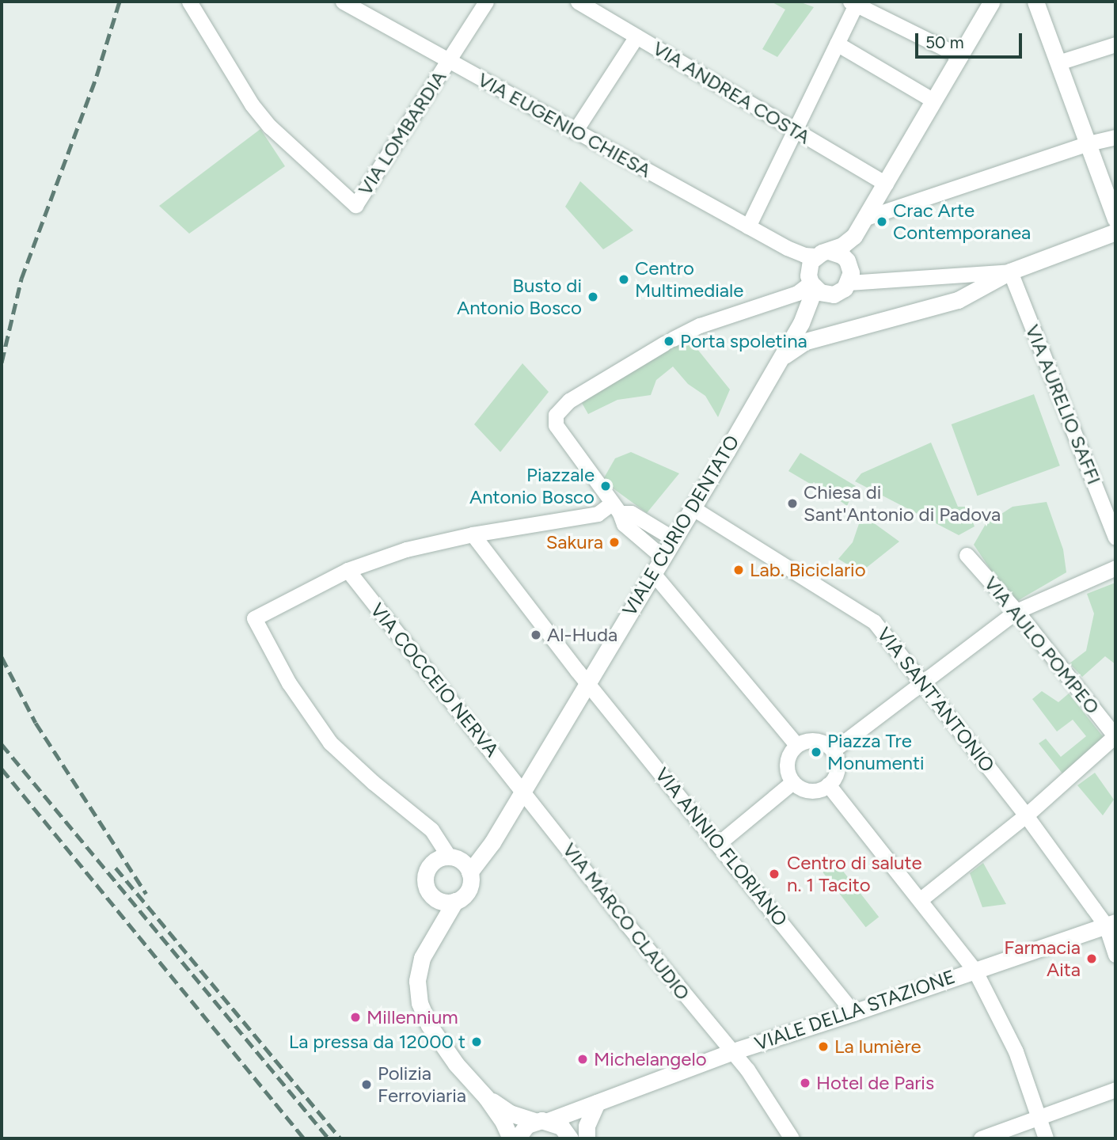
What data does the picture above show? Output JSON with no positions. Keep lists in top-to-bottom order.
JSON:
{
  "streets": {
    "street": [
      "VIA ANDREA COSTA",
      "VIA EUGENIO CHIESA",
      "VIA LOMBARDIA",
      "VIA AURELIO SAFFI",
      "VIALE CURIO DENTATO",
      "VIA AULO POMPEO",
      "VIA COCCEIO NERVA",
      "VIA SANT'ANTONIO",
      "VIA ANNIO FLORIANO",
      "VIA MARCO CLAUDIO",
      "VIALE DELLA STAZIONE"
    ]
  },
  "crossings": [
    ["VIA EUGENIO CHIESA", "VIA LOMBARDIA"],
    ["VIA EUGENIO CHIESA", "VIALE CURIO DENTATO"],
    ["VIALE CURIO DENTATO", "VIA COCCEIO NERVA"],
    ["VIALE CURIO DENTATO", "VIA SANT'ANTONIO"],
    ["VIALE CURIO DENTATO", "VIA ANNIO FLORIANO"],
    ["VIALE CURIO DENTATO", "VIA MARCO CLAUDIO"],
    ["VIA COCCEIO NERVA", "VIA MARCO CLAUDIO"],
    ["VIA SANT'ANTONIO", "VIALE DELLA STAZIONE"],
    ["VIA ANNIO FLORIANO", "VIALE DELLA STAZIONE"],
    ["VIA MARCO CLAUDIO", "VIALE DELLA STAZIONE"]
  ],
  "places": [
    "Crac Arte Contemporanea",
    "Centro Multimediale",
    "Busto di Antonio Bosco",
    "Porta spoletina",
    "Piazzale Antonio Bosco",
    "Chiesa di Sant'Antonio di Padova",
    "Sakura",
    "Lab. Biciclario",
    "Al-Huda",
    "Piazza Tre Monumenti",
    "Centro di salute n. 1 Tacito",
    "Farmacia Aita",
    "Millennium",
    "La pressa da 12000 t",
    "La lumière",
    "Michelangelo",
    "Hotel de Paris",
    "Polizia Ferroviaria"
  ],
  "scale_bar": "50 m"
}
